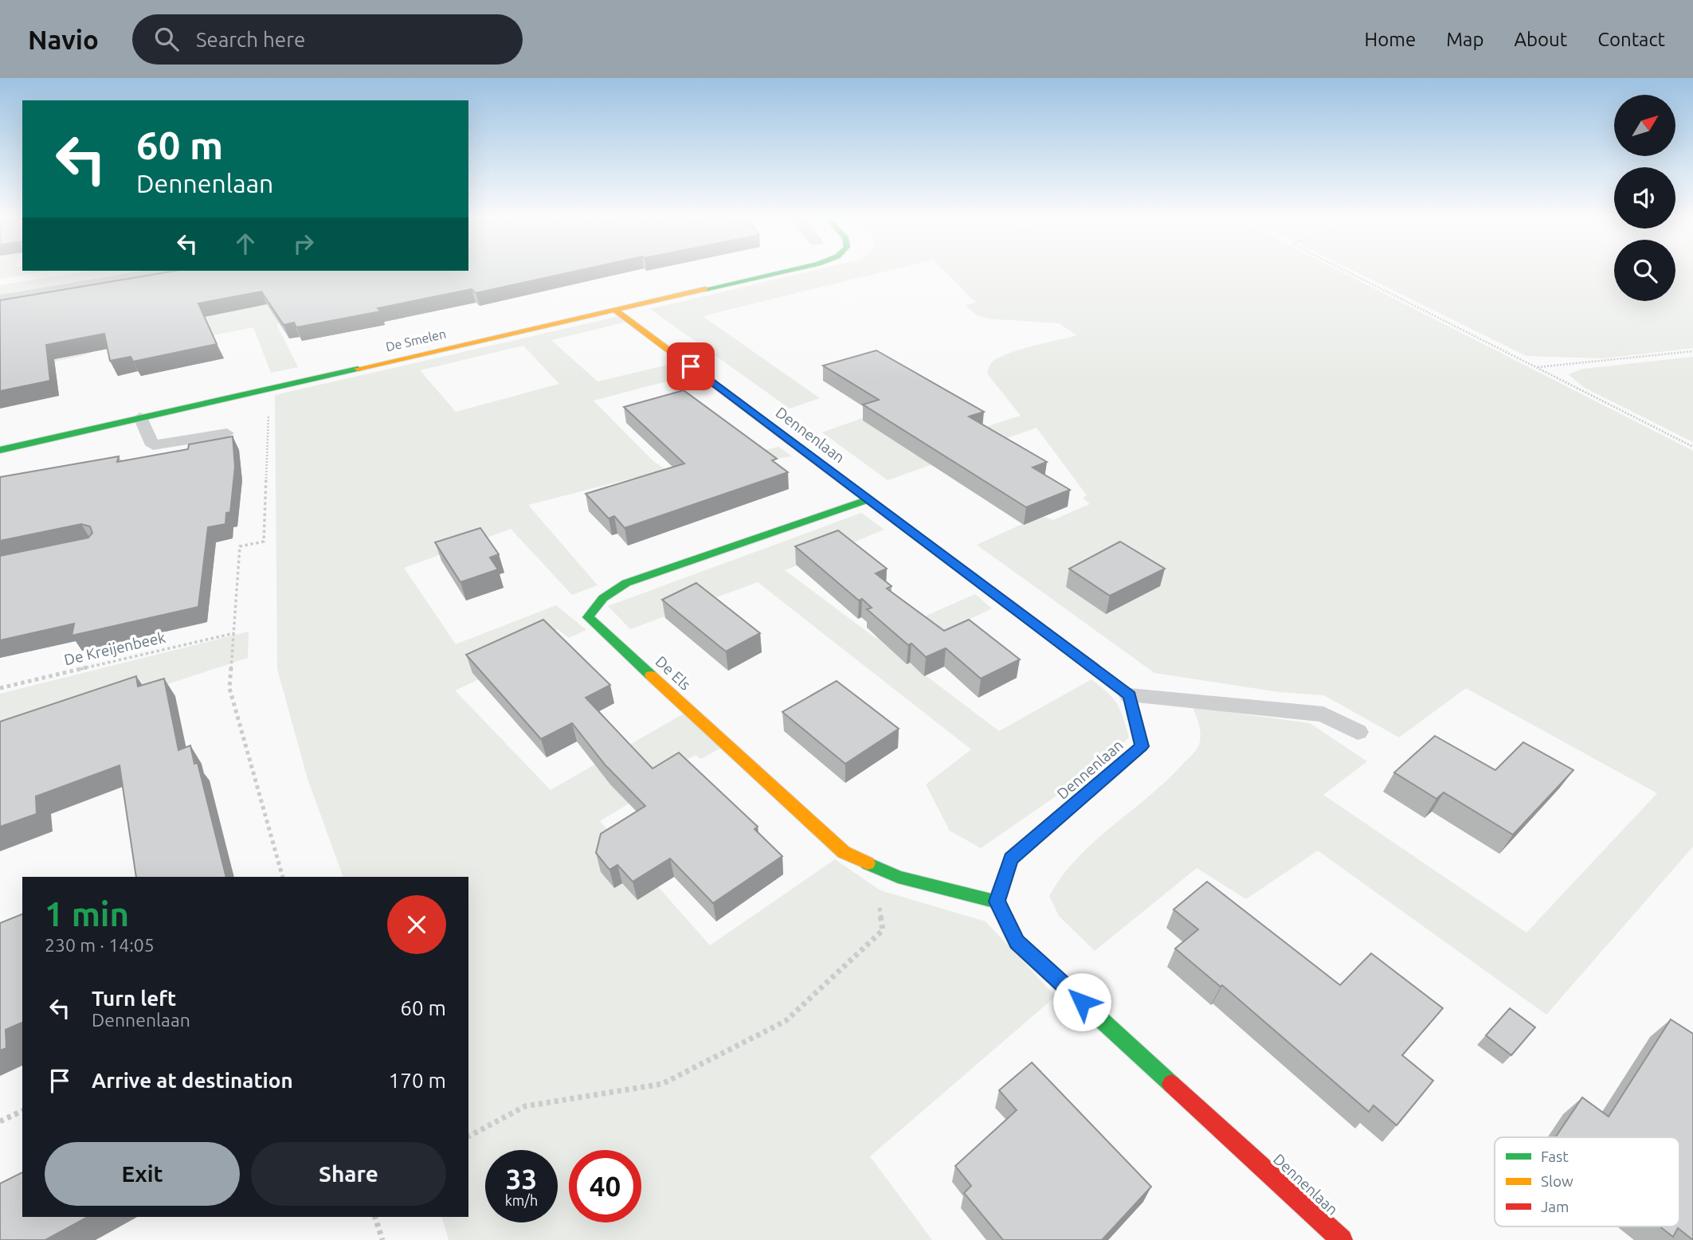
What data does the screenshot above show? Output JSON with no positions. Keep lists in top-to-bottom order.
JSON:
{
  "streets": {
    "street": ["De Smelen", "Dennenlaan", "De Els"],
    "path": ["De Kreijenbeek"]
  },
  "crossings": [
    ["De Smelen", "Dennenlaan"],
    ["Dennenlaan", "De Els"]
  ],
  "legend": ["Fast", "Slow", "Jam"],
  "north": "top right",
  "page": {
    "header": "Navio",
    "search": "Search here",
    "nav": [
      "Home",
      "Map",
      "About",
      "Contact"
    ],
    "turn": ["60 m", "Dennenlaan"],
    "heading": ["1 min", "230 m · 14:05"],
    "list": [
      {
        "name": "Turn left",
        "note": "Dennenlaan",
        "value": "60 m"
      },
      {
        "name": "Arrive at destination",
        "value": "170 m"
      }
    ],
    "buttons": ["Exit", "Share"],
    "speed": "33 km/h",
    "limit": "40"
  }
}
